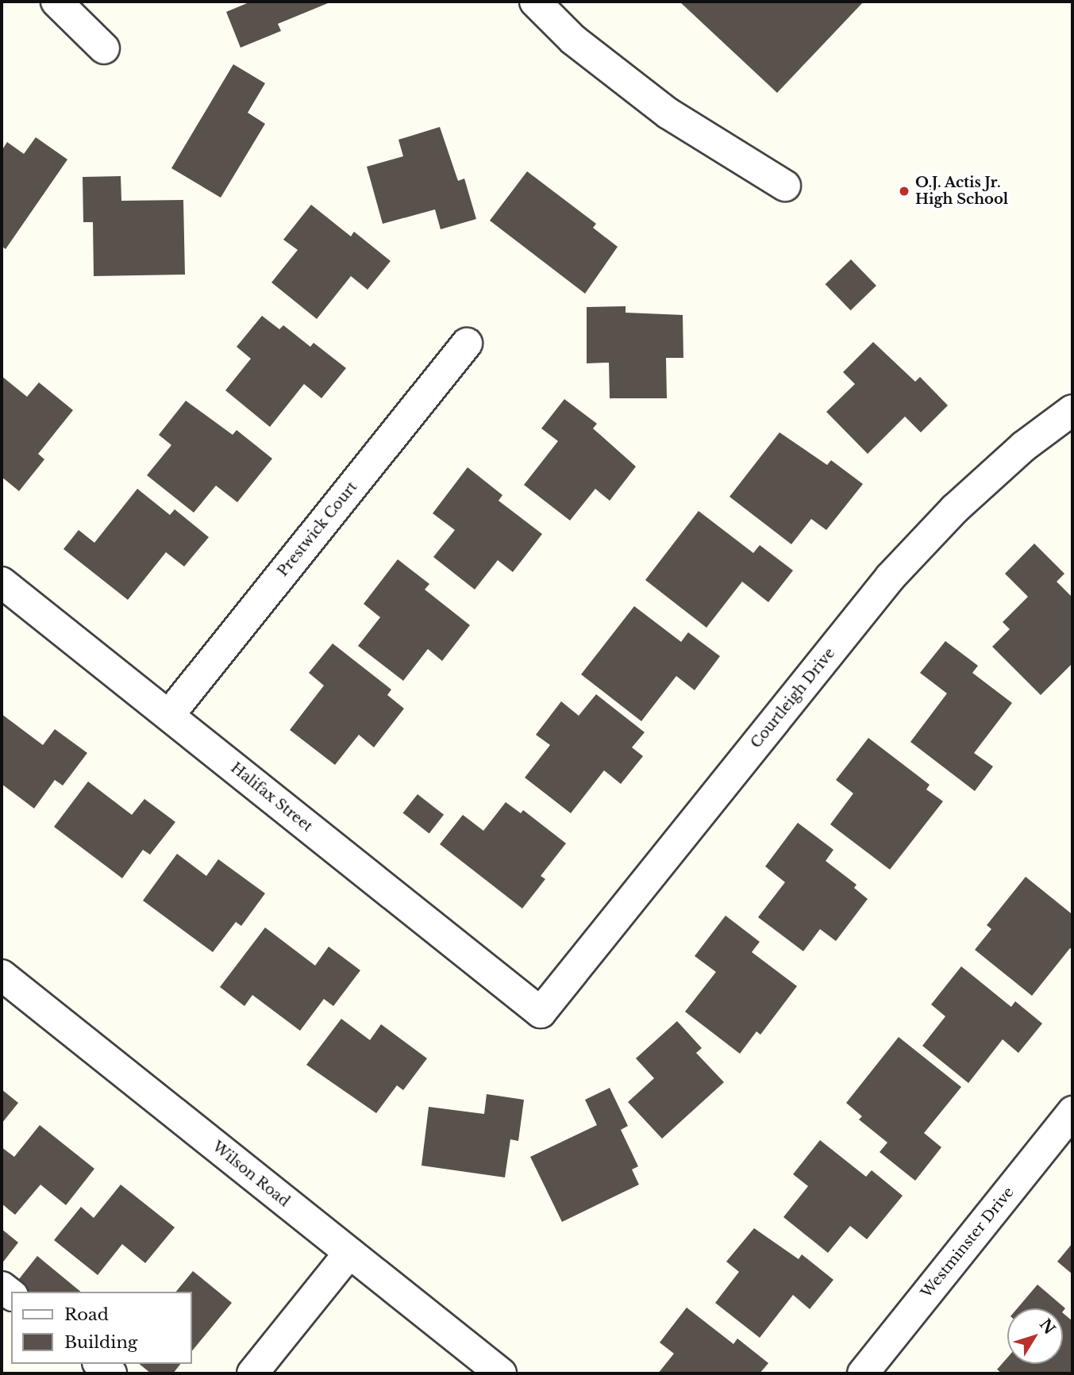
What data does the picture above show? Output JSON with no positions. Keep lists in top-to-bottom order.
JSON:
{
  "streets": {
    "street": [
      "Prestwick Court",
      "Courtleigh Drive",
      "Halifax Street",
      "Wilson Road",
      "Westminster Drive"
    ]
  },
  "crossings": [
    ["Prestwick Court", "Halifax Street"],
    ["Courtleigh Drive", "Halifax Street"]
  ],
  "places": ["O.J. Actis Jr. High School"],
  "legend": ["Road", "Building"],
  "north": "top right"
}
